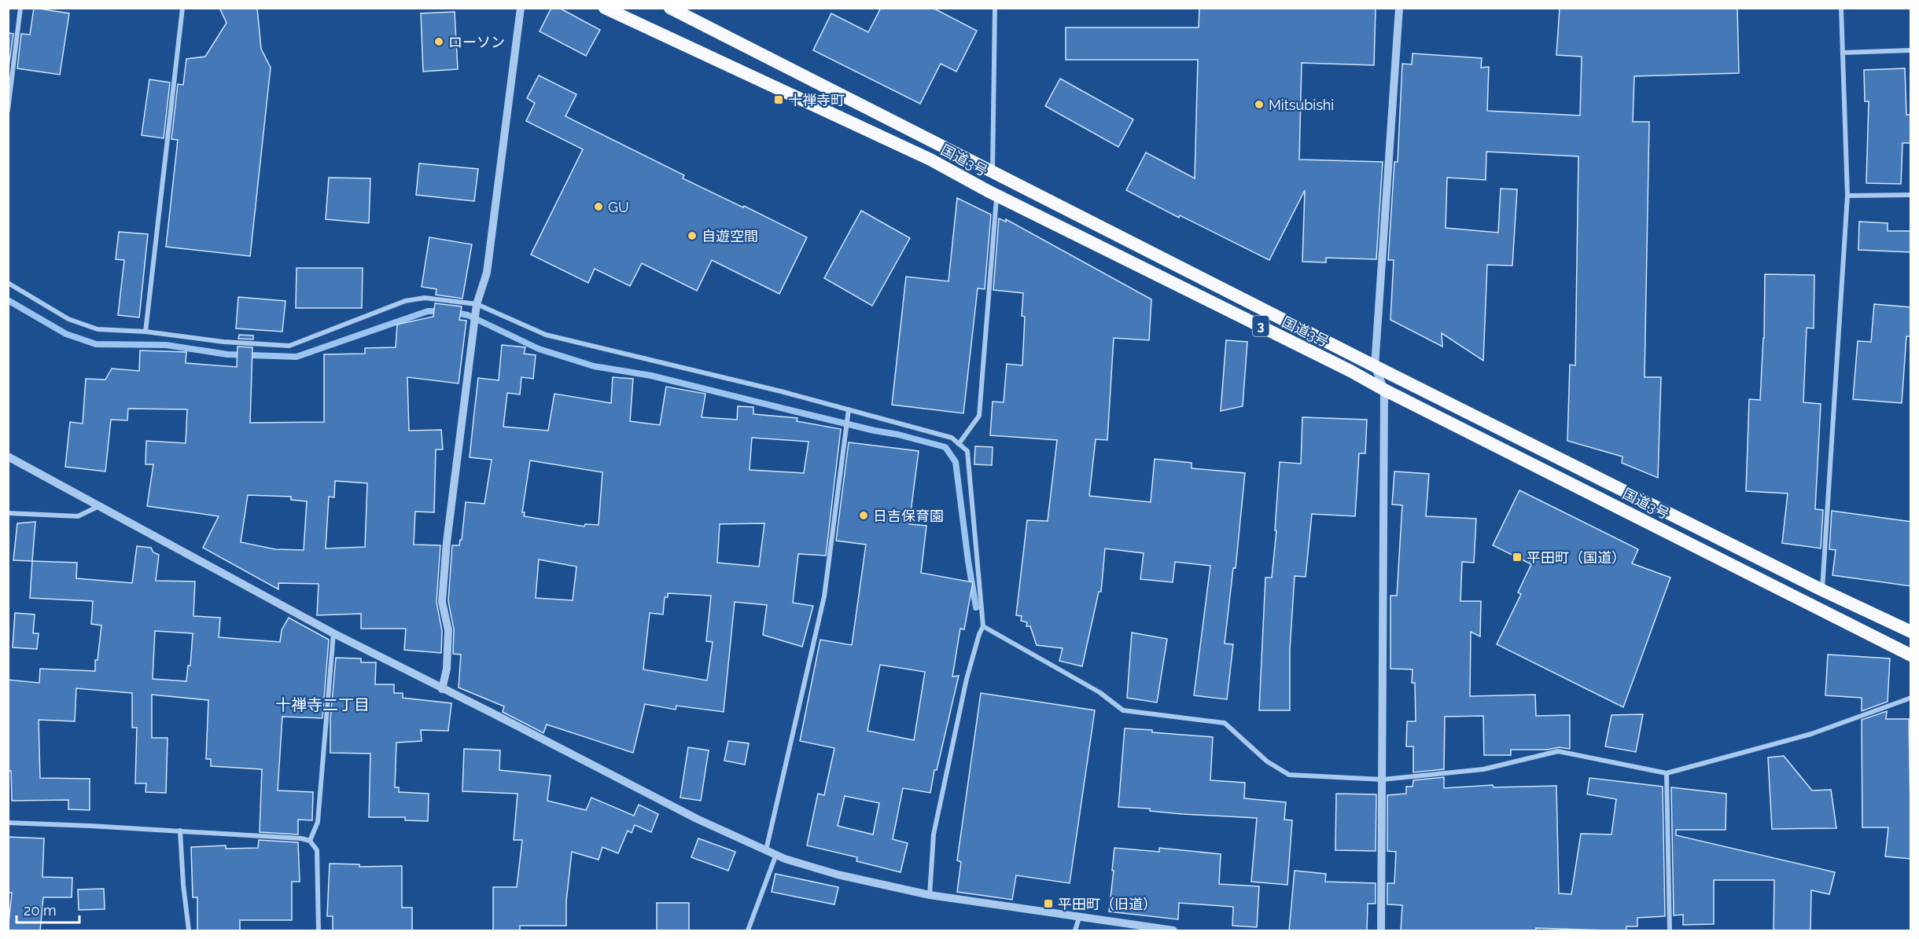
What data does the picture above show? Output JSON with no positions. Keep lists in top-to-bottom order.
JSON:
{
  "streets": {
    "highway": ["国道3号", "3"]
  },
  "districts": ["十禅寺二丁目"],
  "places": {
    "other": [
      "ローソン",
      "Mitsubishi",
      "GU",
      "自遊空間",
      "日吉保育園"
    ],
    "transit": ["十禅寺町", "平田町（国道）", "平田町（旧道）"]
  },
  "scale_bar": "20 m"
}
